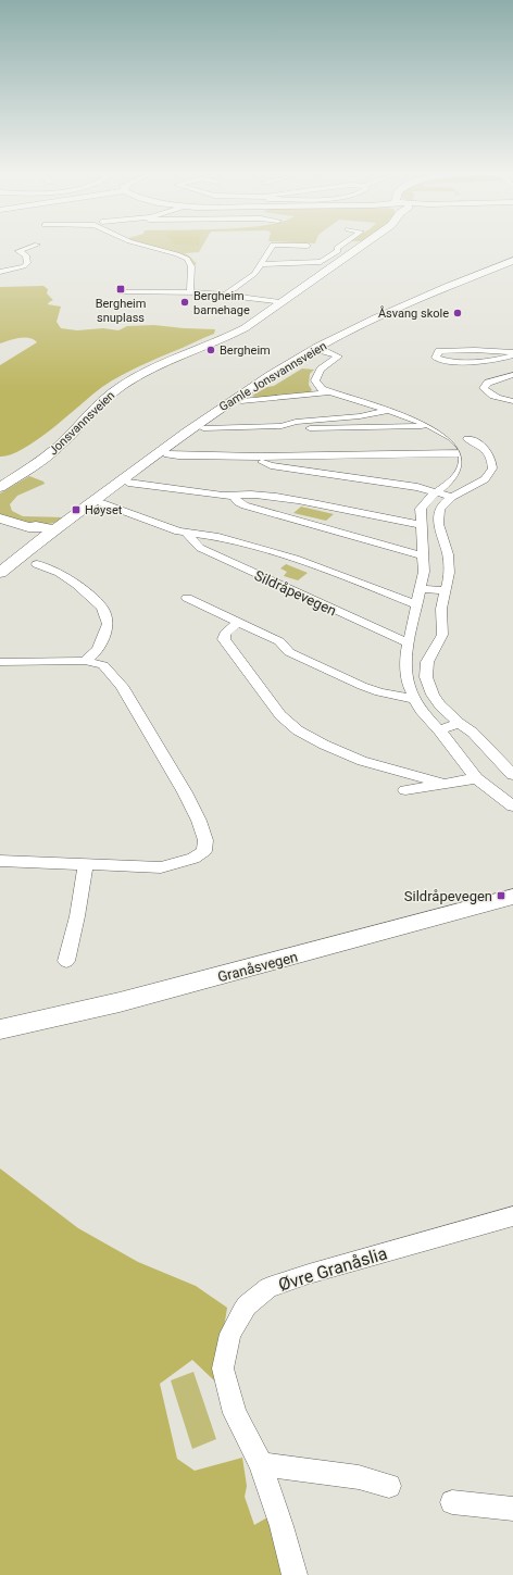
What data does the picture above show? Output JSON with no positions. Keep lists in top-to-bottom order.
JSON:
{
  "streets": {
    "main road": ["Gamle Jonsvannsveien", "Jonsvannsveien", "Granåsvegen"],
    "street": ["Sildråpevegen", "Øvre Granåslia"]
  },
  "places": {
    "transit": ["Bergheim snuplass", "Høyset", "Sildråpevegen"],
    "other": ["Bergheim barnehage", "Åsvang skole", "Bergheim"]
  }
}
